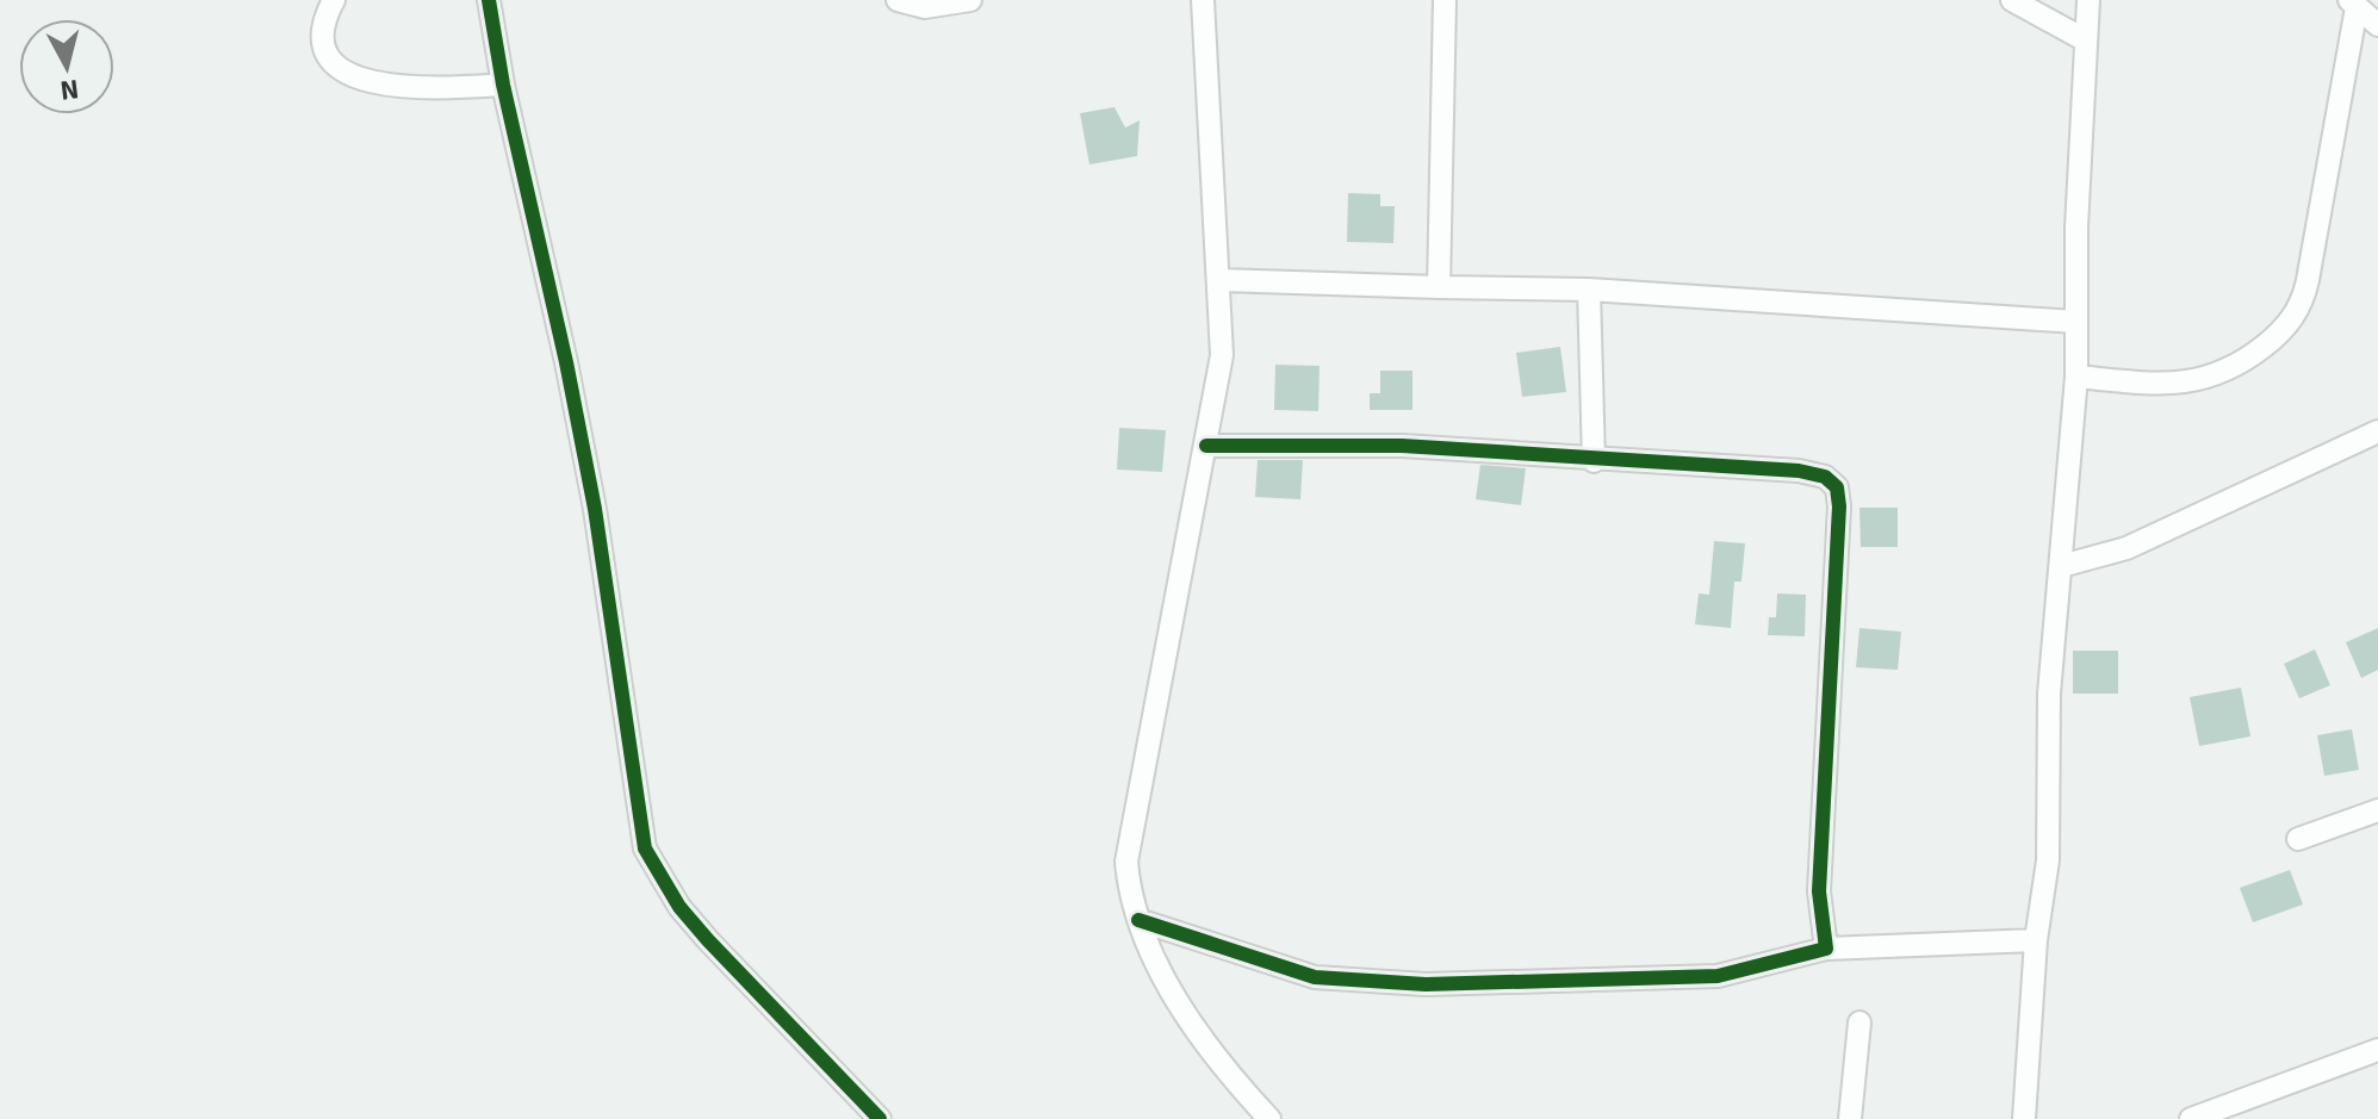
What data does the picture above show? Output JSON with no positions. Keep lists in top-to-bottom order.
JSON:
{
  "north": "bottom"
}
